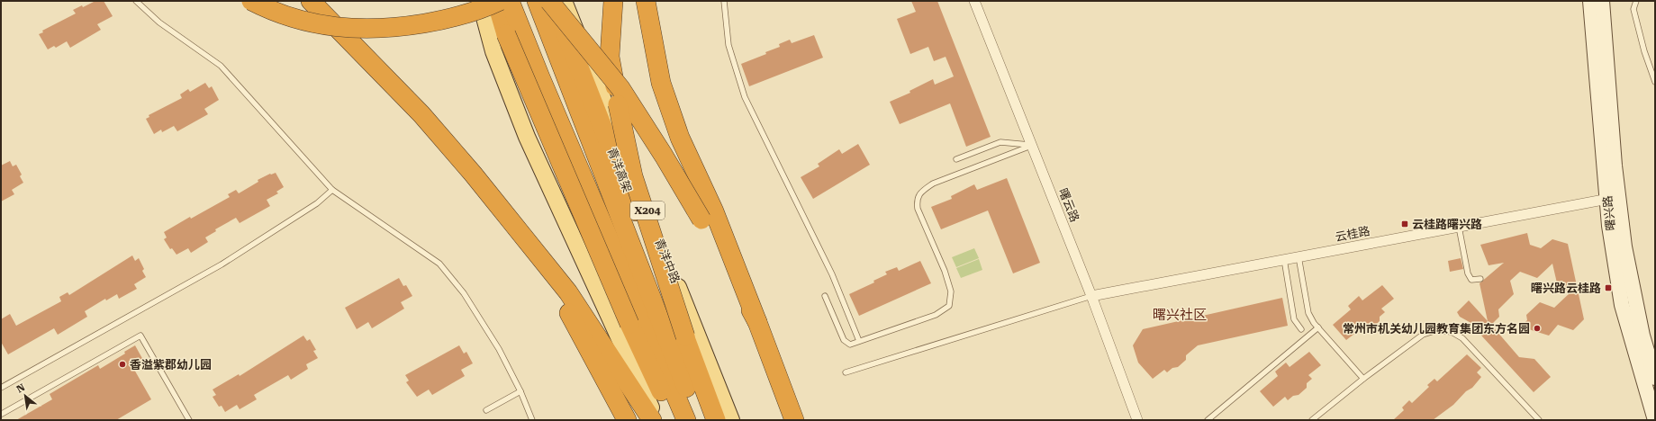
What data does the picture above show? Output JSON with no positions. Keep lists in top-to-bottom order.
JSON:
{
  "streets": {
    "highway": ["青洋高架"],
    "main road": ["X204", "青洋中路"],
    "street": ["曙云路", "曙兴路", "云桂路"]
  },
  "crossings": [
    ["曙云路", "云桂路"],
    ["曙兴路", "云桂路"]
  ],
  "districts": ["曙兴社区"],
  "places": {
    "transit": ["云桂路曙兴路", "曙兴路云桂路"],
    "other": ["常州市机关幼儿园教育集团东方名园", "香溢紫郡幼儿园"]
  },
  "north": "top left"
}
